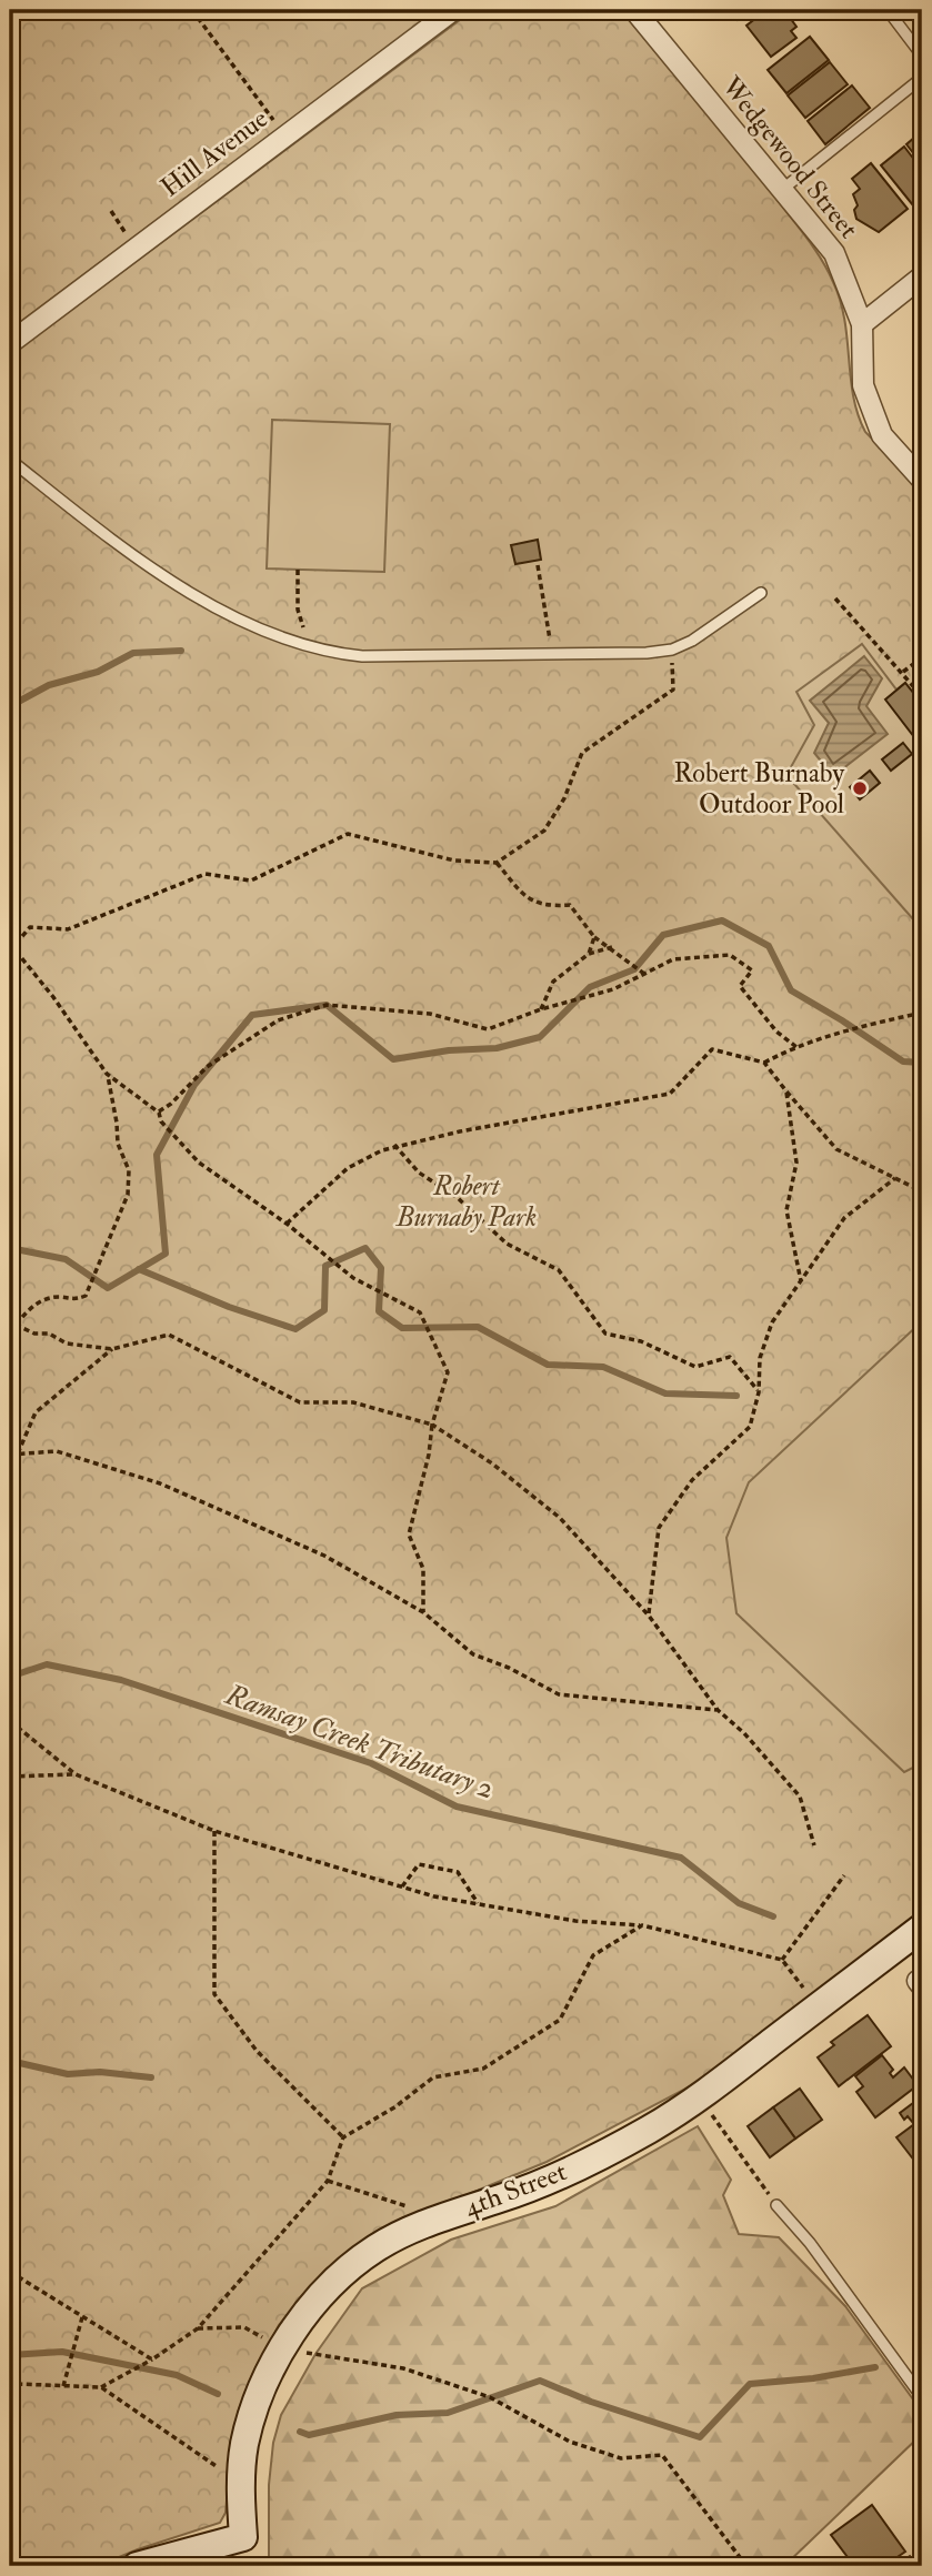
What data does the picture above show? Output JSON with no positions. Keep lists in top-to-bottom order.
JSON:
{
  "streets": {
    "street": ["Hill Avenue", "Wedgewood Street", "4th Street"]
  },
  "water": ["Ramsay Creek Tributary 2"],
  "parks": ["Robert Burnaby Park"],
  "places": ["Robert Burnaby Outdoor Pool"]
}
